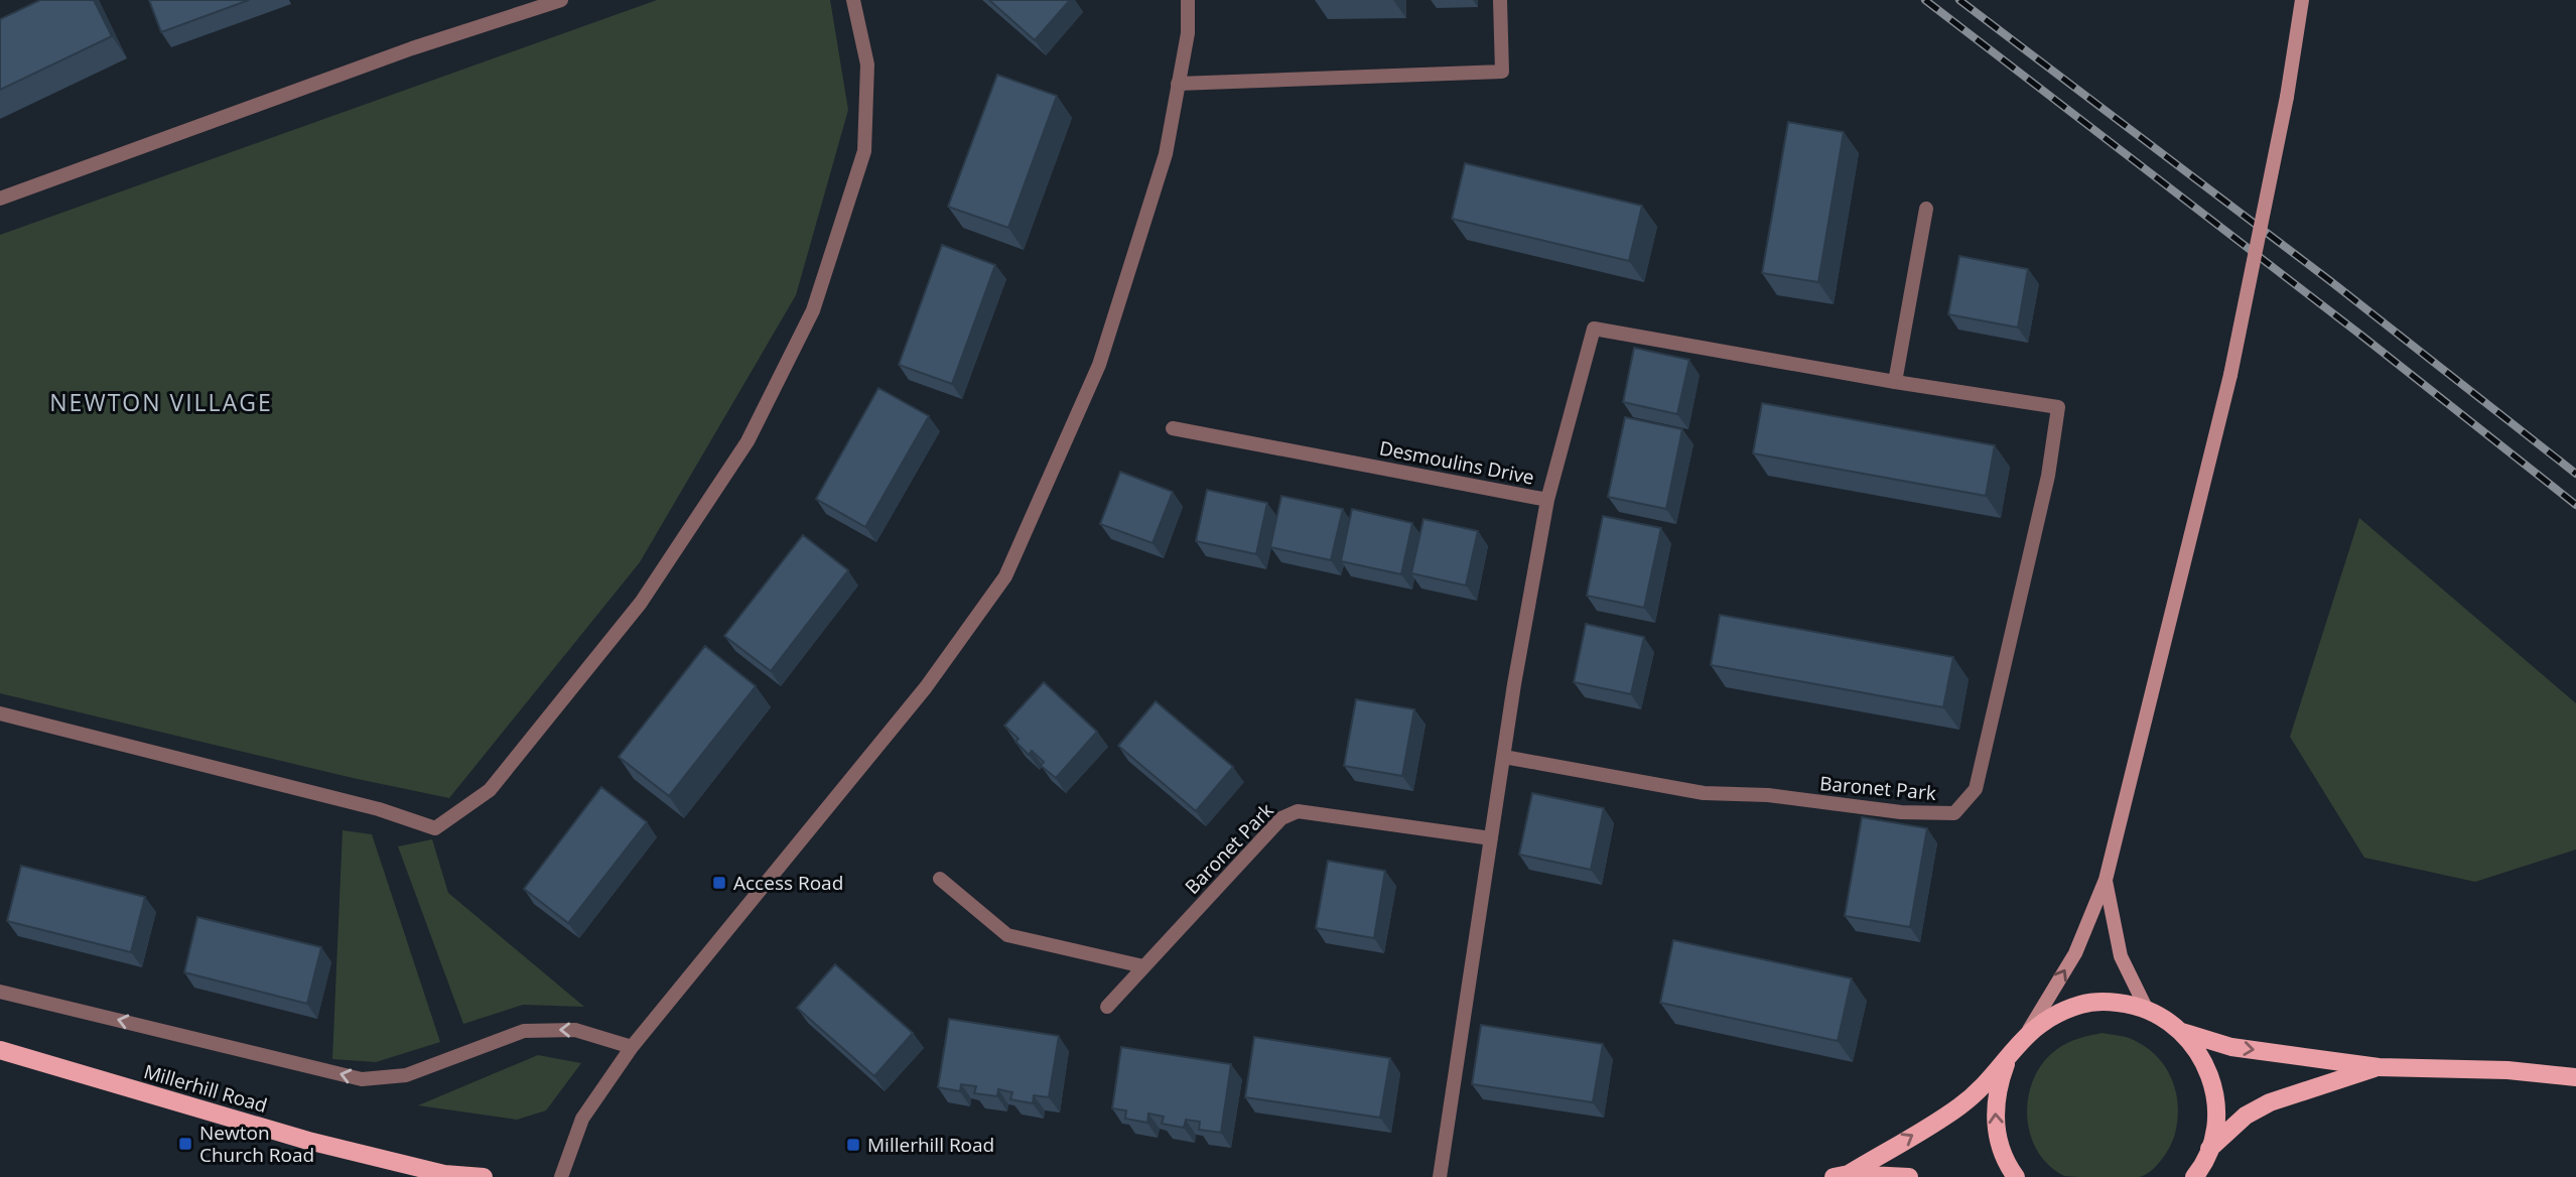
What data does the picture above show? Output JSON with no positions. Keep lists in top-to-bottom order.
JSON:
{
  "streets": {
    "main road": ["Millerhill Road"],
    "street": ["Desmoulins Drive", "Baronet Park"]
  },
  "crossings": [
    ["Desmoulins Drive", "Baronet Park"]
  ],
  "districts": ["NEWTON VILLAGE"],
  "places": {
    "transit": ["Access Road", "Newton Church Road", "Millerhill Road"]
  }
}
